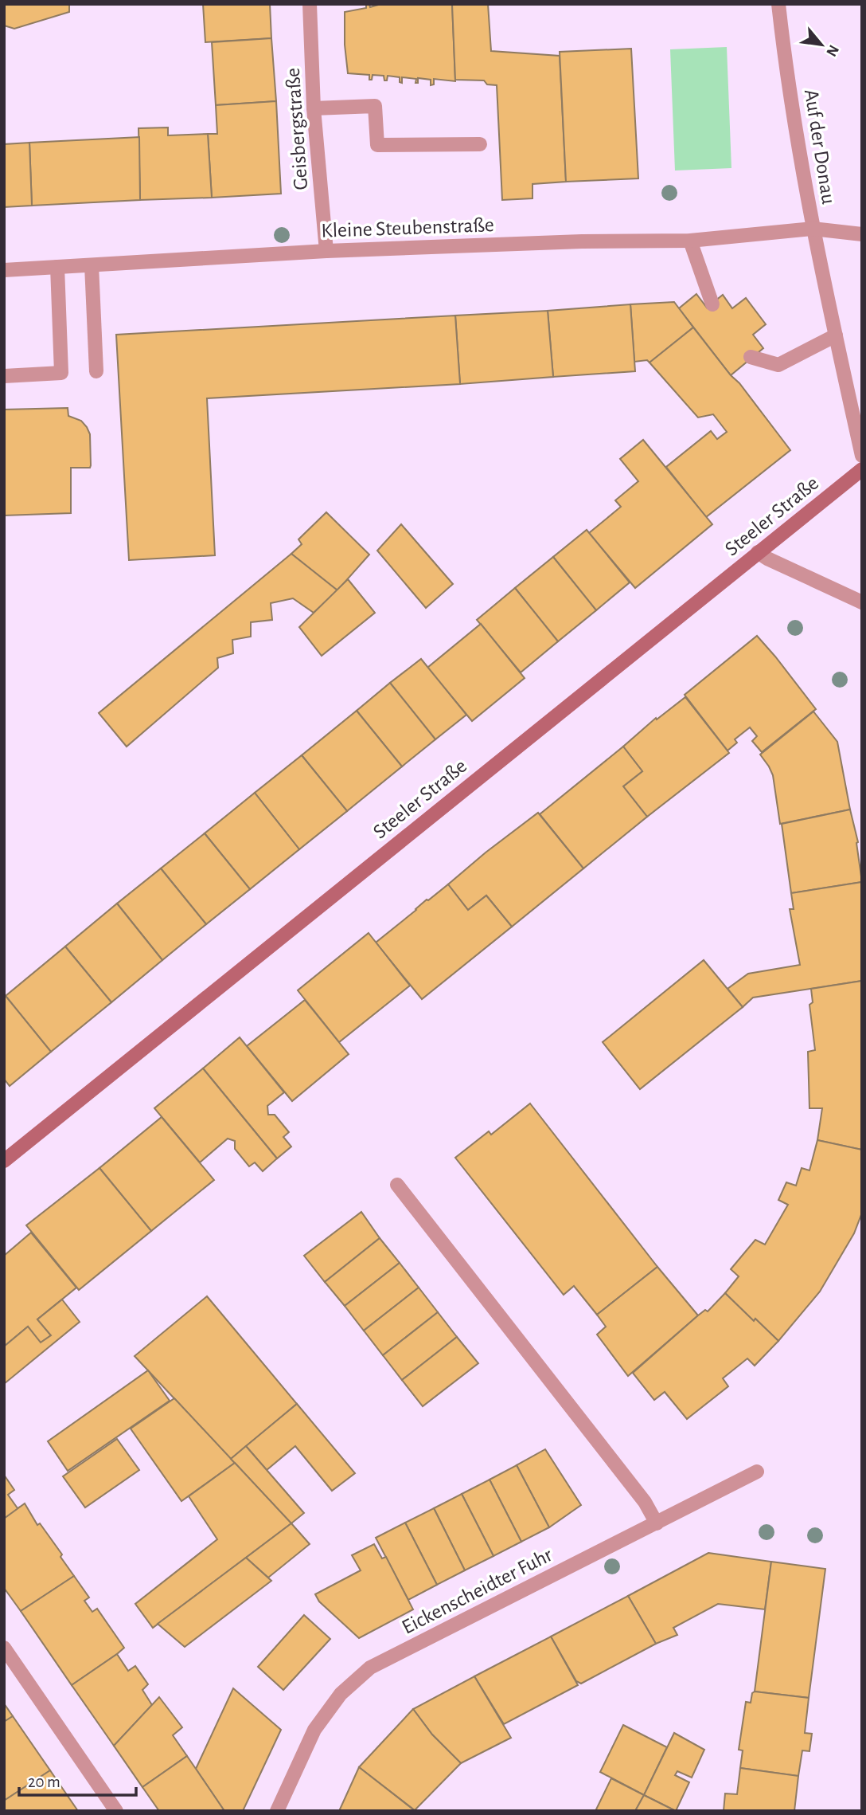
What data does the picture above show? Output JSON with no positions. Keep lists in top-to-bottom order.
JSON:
{
  "streets": {
    "main road": ["Steeler Straße"],
    "street": [
      "Geisbergstraße",
      "Auf der Donau",
      "Kleine Steubenstraße",
      "Eickenscheidter Fuhr"
    ]
  },
  "crossings": [
    ["Geisbergstraße", "Kleine Steubenstraße"],
    ["Auf der Donau", "Kleine Steubenstraße"]
  ],
  "scale_bar": "20 m",
  "north": "bottom right"
}
